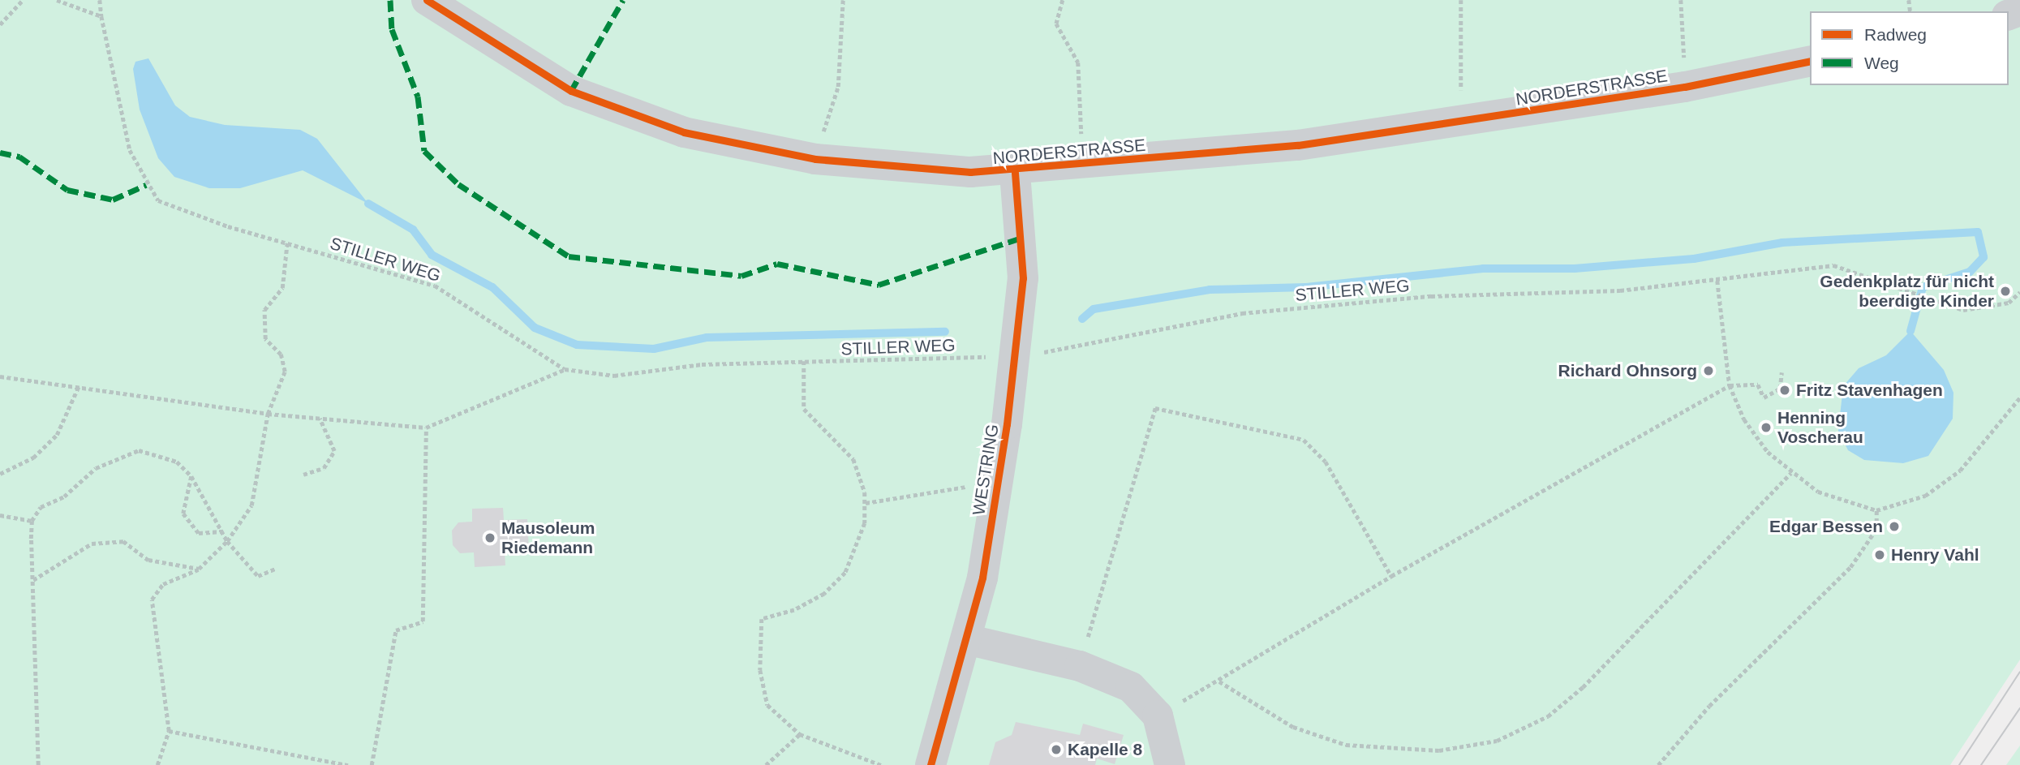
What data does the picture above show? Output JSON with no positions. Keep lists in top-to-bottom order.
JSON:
{
  "streets": {
    "street": ["NORDERSTRASSE", "WESTRING"],
    "path": ["STILLER WEG"]
  },
  "crossings": [
    ["NORDERSTRASSE", "WESTRING"],
    ["STILLER WEG", "WESTRING"]
  ],
  "places": [
    "Gedenkplatz für nicht beerdigte Kinder",
    "Richard Ohnsorg",
    "Fritz Stavenhagen",
    "Henning Voscherau",
    "Edgar Bessen",
    "Mausoleum Riedemann",
    "Henry Vahl",
    "Kapelle 8"
  ],
  "legend": ["Radweg", "Weg"]
}
